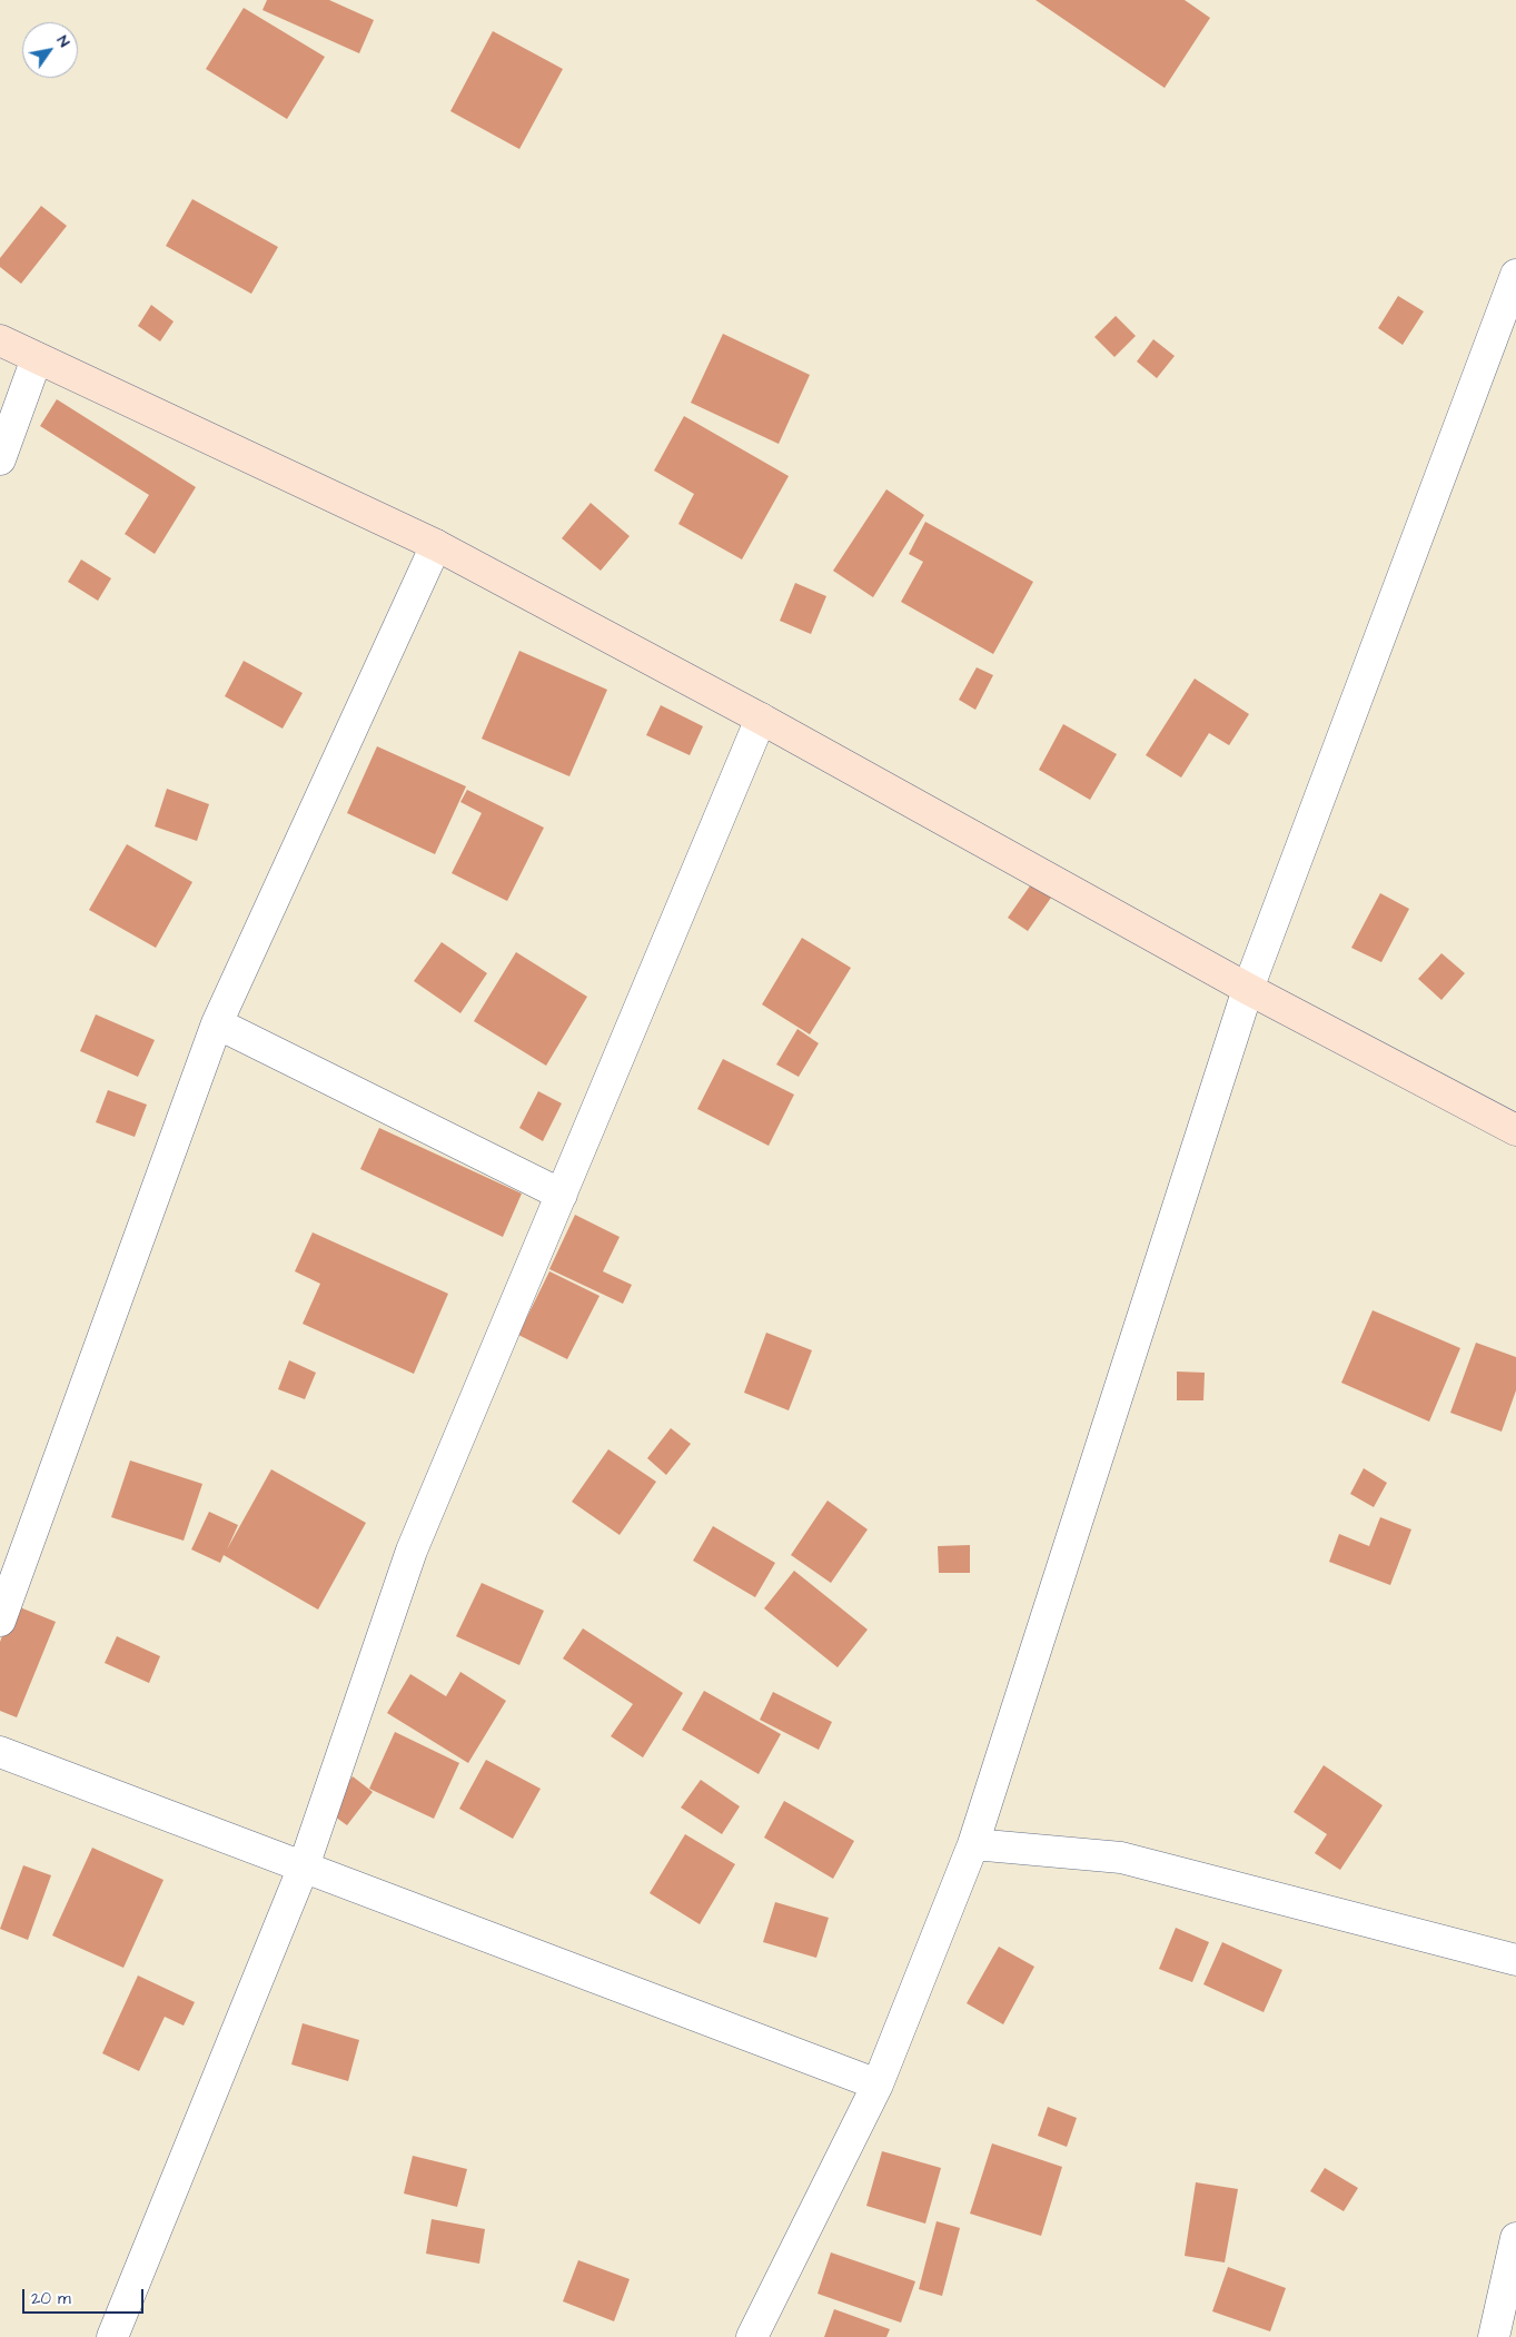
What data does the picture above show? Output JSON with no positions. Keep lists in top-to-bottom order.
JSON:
{
  "scale_bar": "20 m",
  "north": "top right"
}
